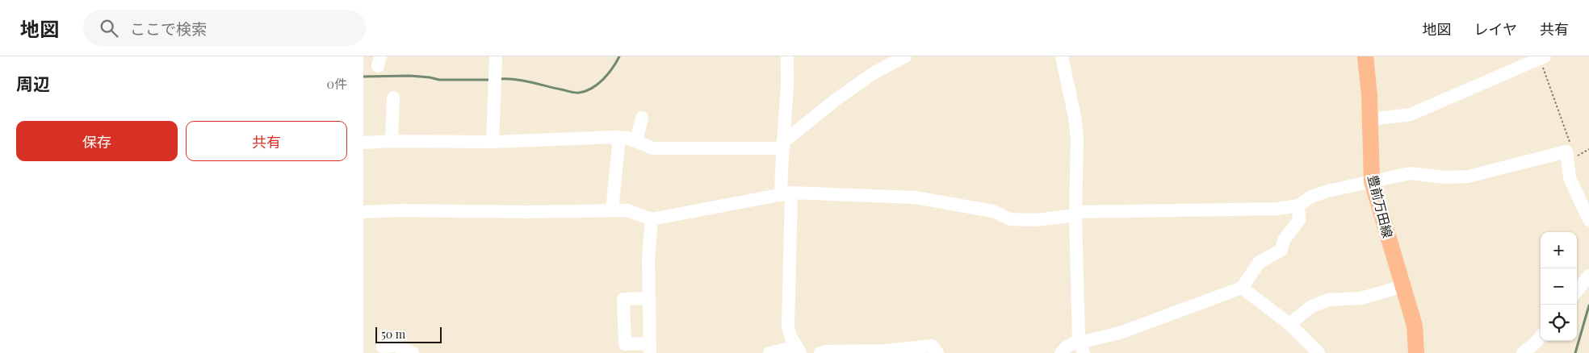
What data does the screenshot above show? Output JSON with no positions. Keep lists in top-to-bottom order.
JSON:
{
  "streets": {
    "main road": ["豊前万田線"]
  },
  "scale_bar": "50 m",
  "page": {
    "header": "地図",
    "search": "ここで検索",
    "nav": ["地図", "レイヤ", "共有"],
    "heading": ["周辺", "0件"],
    "buttons": ["保存", "共有"],
    "map_buttons": ["+", "−"],
    "scale": "50 m"
  }
}
